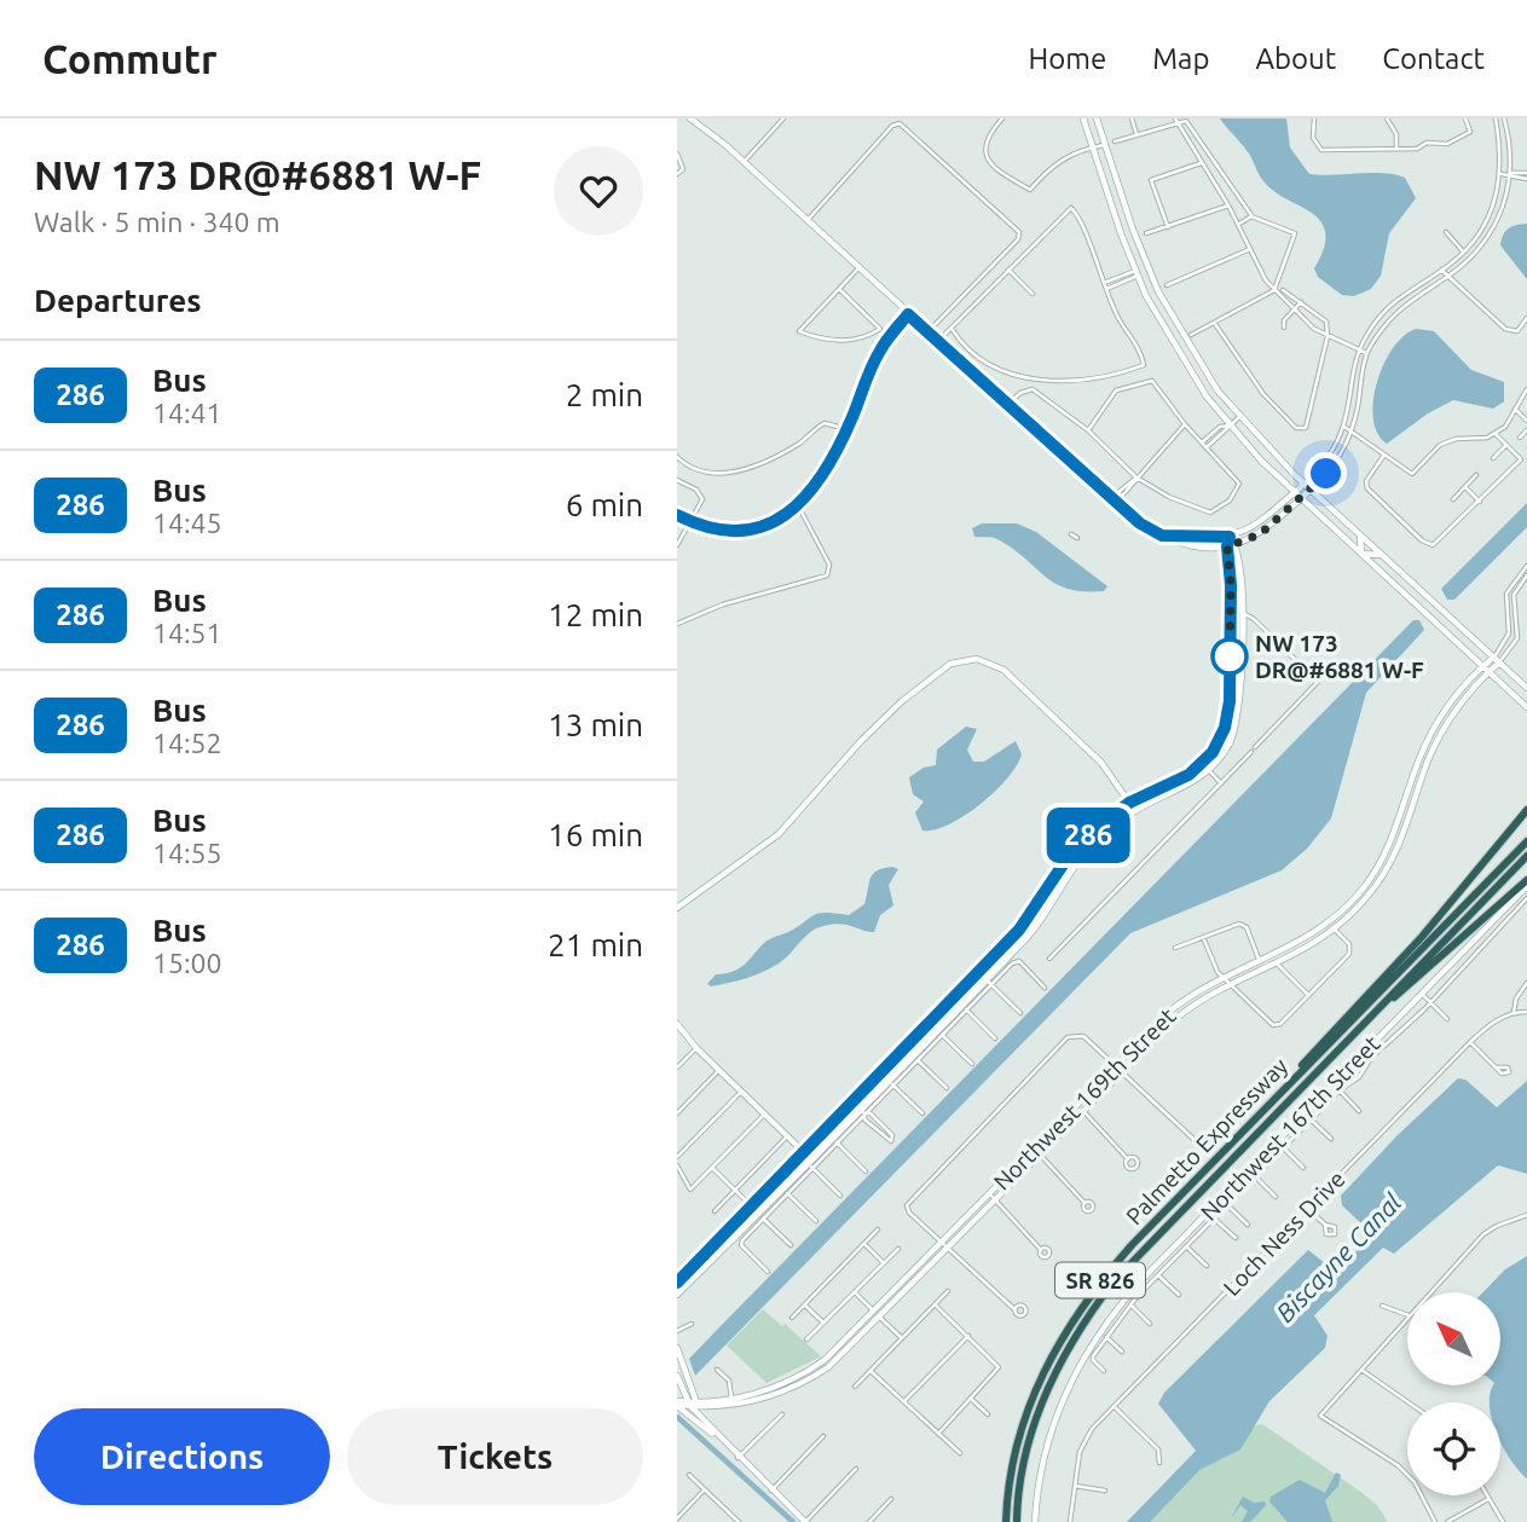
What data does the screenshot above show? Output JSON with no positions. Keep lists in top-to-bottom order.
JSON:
{
  "streets": {
    "highway": ["Palmetto Expressway", "SR 826"],
    "street": ["Northwest 169th Street", "Northwest 167th Street", "Loch Ness Drive"]
  },
  "water": ["Biscayne Canal"],
  "places": ["NW 173 DR@#6881 W-F"],
  "lines": ["bus line 286"],
  "north": "top left",
  "page": {
    "header": "Commutr",
    "nav": [
      "Home",
      "Map",
      "About",
      "Contact"
    ],
    "heading": [
      ["NW 173 DR@#6881 W-F", "Walk · 5 min · 340 m"],
      "Departures"
    ],
    "on_map": "286",
    "list": [
      {
        "mark": "286",
        "name": "Bus",
        "note": "14:41",
        "value": "2 min"
      },
      {
        "mark": "286",
        "name": "Bus",
        "note": "14:45",
        "value": "6 min"
      },
      {
        "mark": "286",
        "name": "Bus",
        "note": "14:51",
        "value": "12 min"
      },
      {
        "mark": "286",
        "name": "Bus",
        "note": "14:52",
        "value": "13 min"
      },
      {
        "mark": "286",
        "name": "Bus",
        "note": "14:55",
        "value": "16 min"
      },
      {
        "mark": "286",
        "name": "Bus",
        "note": "15:00",
        "value": "21 min"
      }
    ],
    "buttons": ["Directions", "Tickets"]
  }
}
